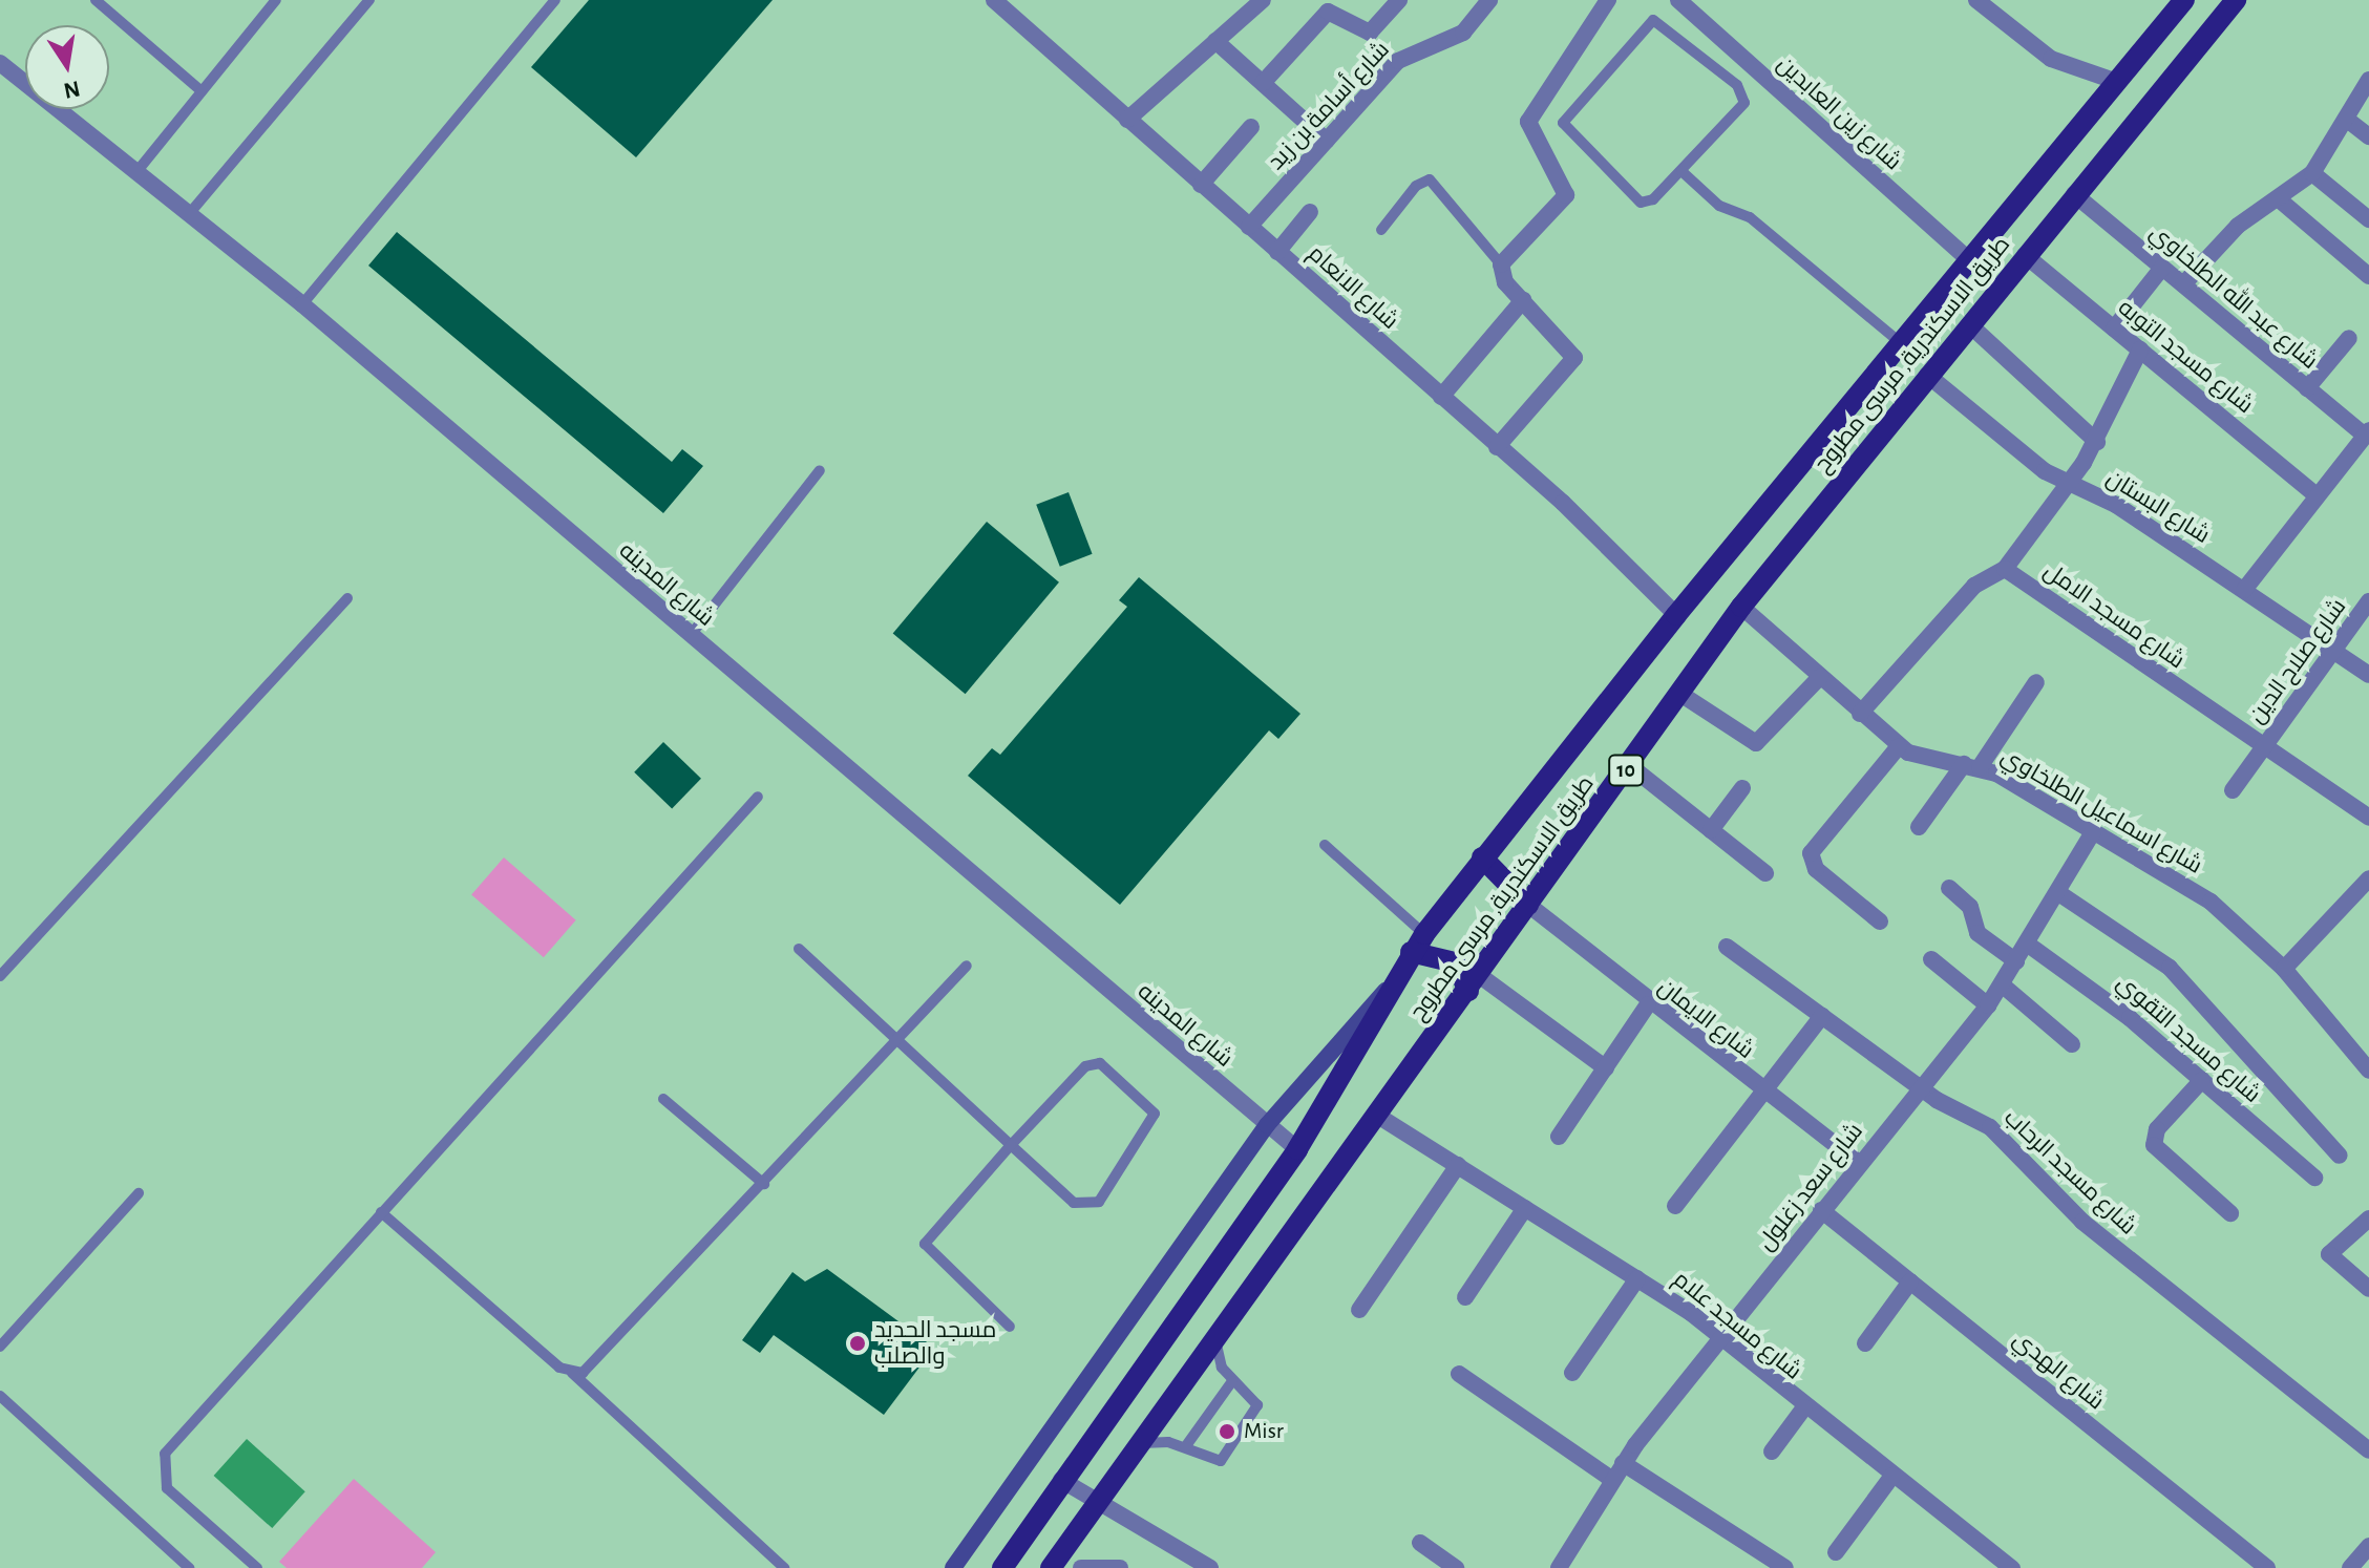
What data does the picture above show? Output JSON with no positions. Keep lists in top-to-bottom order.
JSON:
{
  "streets": {
    "main road": ["طريق الاسكندرية, مرسى مطروح", "10"],
    "street": [
      "شارع أسامة بن زيد",
      "شارع زين العابدين",
      "شارع الانعام",
      "شارع عبد الله الطلخاوي",
      "شارع مسجد التوبه",
      "شارع البستان",
      "شارع المدينه",
      "شارع مسجد الامل",
      "شارع صلاح الدين",
      "شارع اسماعيل الطلخاوي",
      "شارع الايمان",
      "شارع مسجد التقوي",
      "شارع مسجد الرحاب",
      "شارع سعد زغلول",
      "شارع مسجد علام",
      "شارع الهدي"
    ]
  },
  "crossings": [
    ["شارع أسامة بن زيد", "شارع الانعام"],
    ["شارع زين العابدين", "طريق الاسكندرية, مرسى مطروح"],
    ["شارع الانعام", "طريق الاسكندرية, مرسى مطروح"],
    ["شارع عبد الله الطلخاوي", "طريق الاسكندرية, مرسى مطروح"],
    ["طريق الاسكندرية, مرسى مطروح", "شارع مسجد التوبه"],
    ["طريق الاسكندرية, مرسى مطروح", "شارع البستان"],
    ["طريق الاسكندرية, مرسى مطروح", "شارع المدينه"],
    ["طريق الاسكندرية, مرسى مطروح", "شارع اسماعيل الطلخاوي"],
    ["طريق الاسكندرية, مرسى مطروح", "شارع الايمان"],
    ["طريق الاسكندرية, مرسى مطروح", "شارع مسجد علام"],
    ["شارع البستان", "شارع صلاح الدين"],
    ["شارع مسجد الامل", "شارع صلاح الدين"],
    ["شارع اسماعيل الطلخاوي", "شارع سعد زغلول"],
    ["شارع الايمان", "شارع سعد زغلول"],
    ["شارع مسجد التقوي", "شارع سعد زغلول"],
    ["شارع مسجد الرحاب", "شارع سعد زغلول"],
    ["شارع سعد زغلول", "شارع مسجد علام"],
    ["شارع سعد زغلول", "شارع الهدي"]
  ],
  "places": ["مسجد الحديد والصلب", "Misr"],
  "north": "bottom"
}
